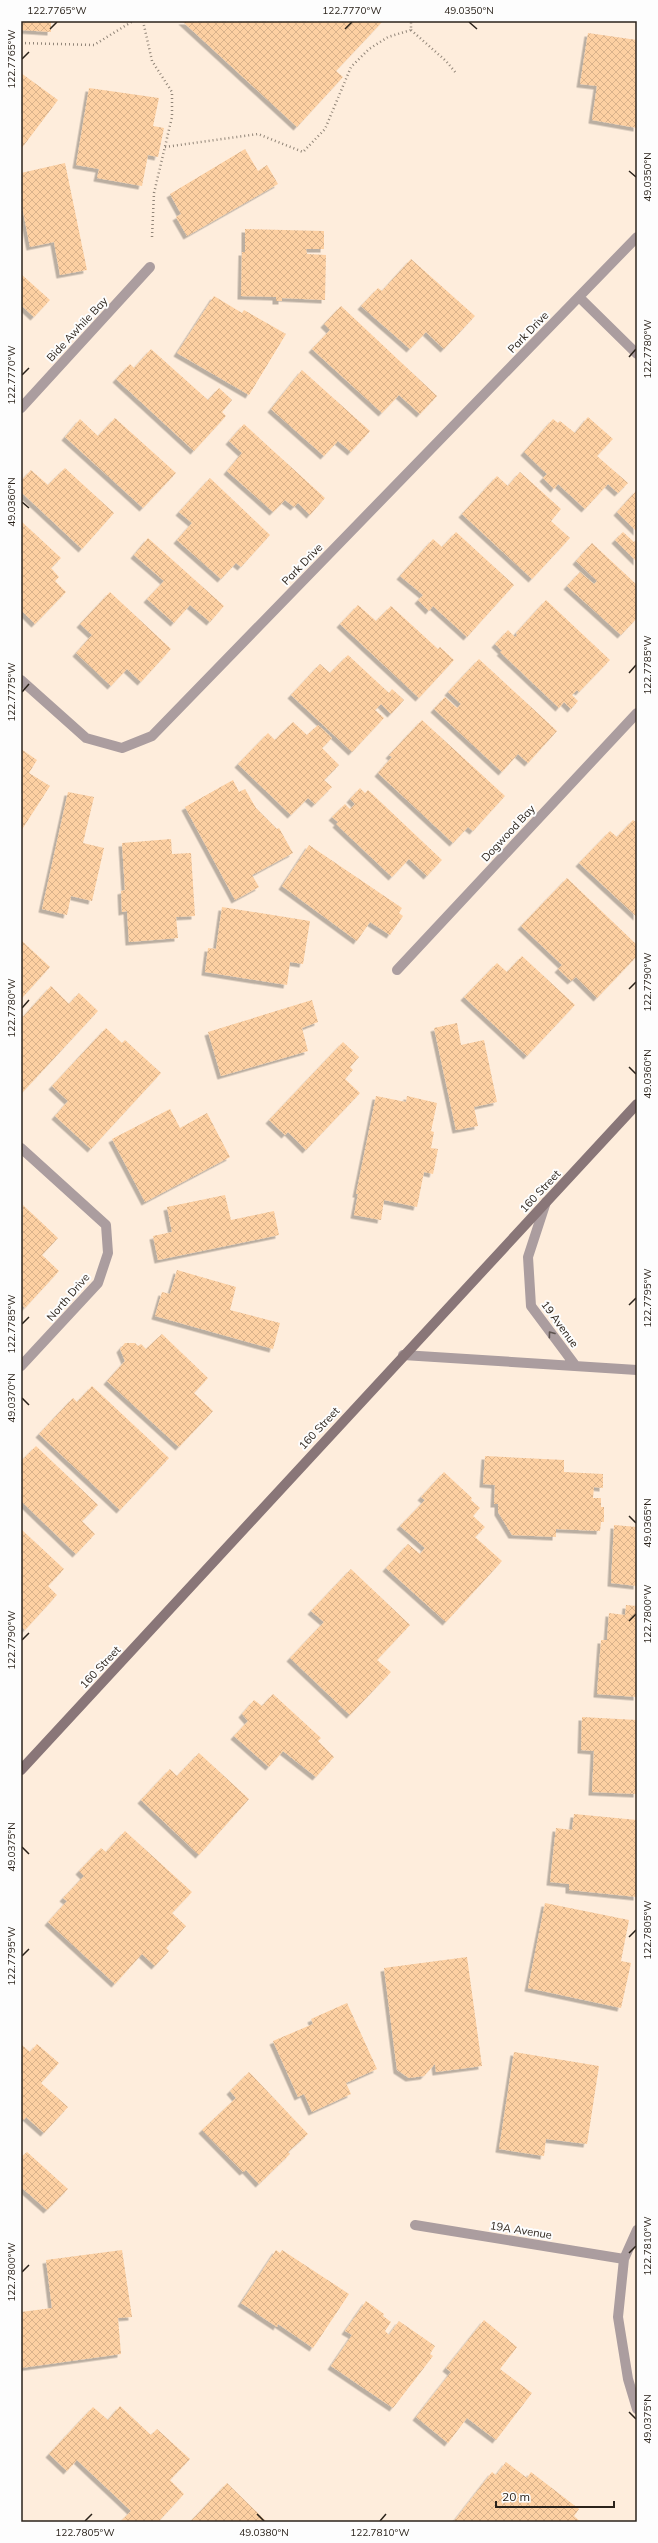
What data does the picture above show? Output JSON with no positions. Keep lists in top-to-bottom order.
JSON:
{
  "streets": {
    "street": [
      "Bide Awhile Bay",
      "Park Drive",
      "Dogwood Bay",
      "160 Street",
      "North Drive",
      "19 Avenue",
      "19A Avenue"
    ]
  },
  "crossings": [
    ["160 Street", "19 Avenue"]
  ],
  "one_way": ["19 Avenue"],
  "scale_bar": "20 m",
  "coordinates": [
    "122.7765°W",
    "122.7770°W",
    "49.0350°N",
    "122.7780°W",
    "49.0360°N",
    "122.7785°W",
    "122.7775°W",
    "122.7790°W",
    "122.7795°W",
    "49.0370°N",
    "49.0365°N",
    "122.7800°W",
    "49.0375°N",
    "122.7805°W",
    "122.7810°W",
    "49.0380°N"
  ]
}
